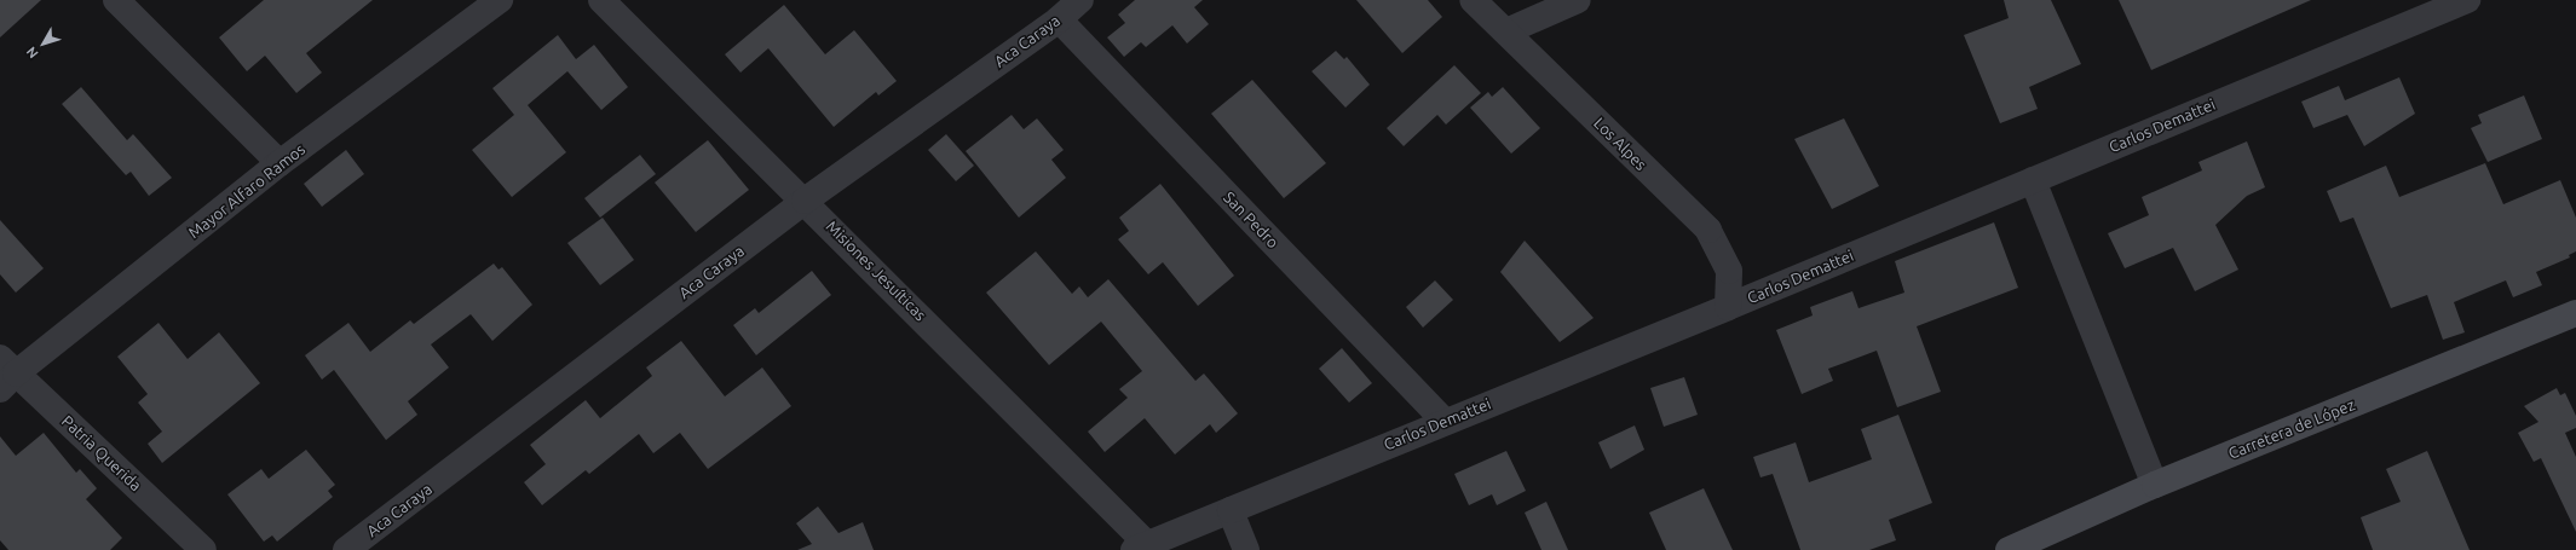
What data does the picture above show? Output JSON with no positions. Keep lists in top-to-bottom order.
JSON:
{
  "streets": {
    "main road": ["Carretera de López"],
    "street": [
      "Aca Caraya",
      "Carlos Demattei",
      "Los Alpes",
      "Mayor Alfaro Ramos",
      "San Pedro",
      "Misiones Jesuíticas",
      "Patria Querida"
    ]
  },
  "crossings": [
    ["Aca Caraya", "San Pedro"],
    ["Aca Caraya", "Misiones Jesuíticas"],
    ["Carlos Demattei", "Los Alpes"],
    ["Carlos Demattei", "San Pedro"],
    ["Carlos Demattei", "Misiones Jesuíticas"],
    ["Mayor Alfaro Ramos", "Patria Querida"]
  ],
  "north": "bottom left"
}
